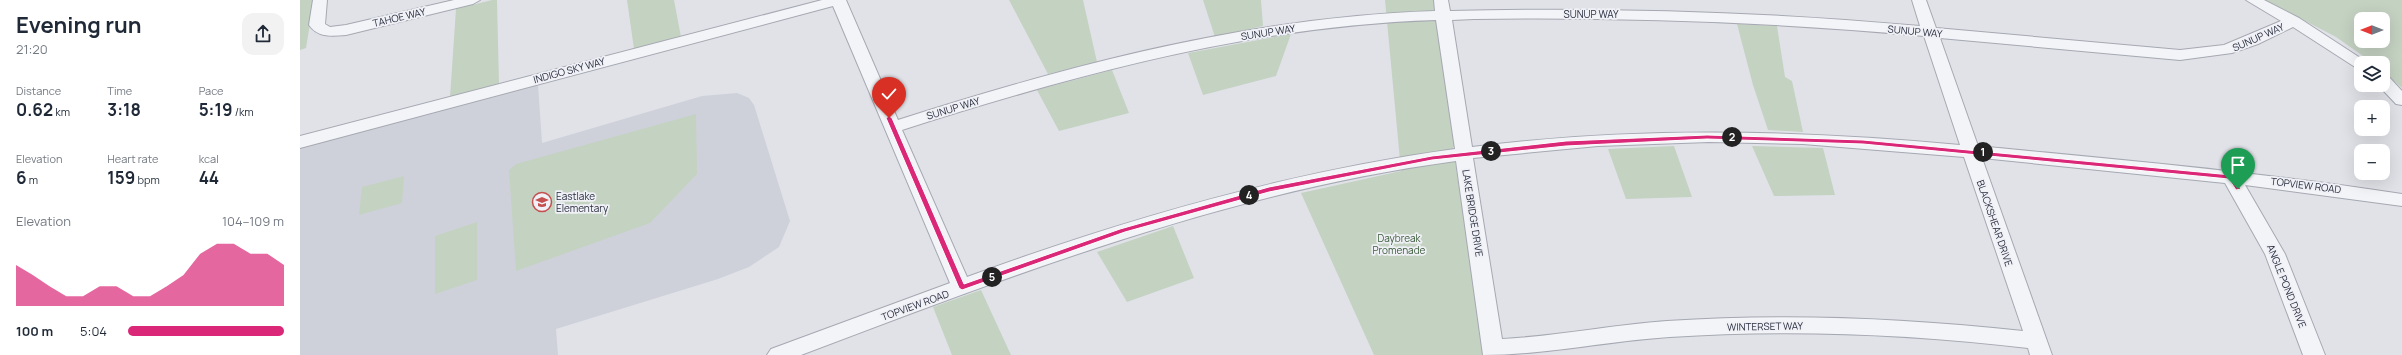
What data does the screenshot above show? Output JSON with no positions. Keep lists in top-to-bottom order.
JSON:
{
  "streets": {
    "street": [
      "SUNUP WAY",
      "TAHOE WAY",
      "INDIGO SKY WAY",
      "TOPVIEW ROAD",
      "LAKE BRIDGE DRIVE",
      "BLACKSHEAR DRIVE",
      "ANGLE POND DRIVE",
      "WINTERSET WAY"
    ]
  },
  "crossings": [
    ["SUNUP WAY", "LAKE BRIDGE DRIVE"],
    ["SUNUP WAY", "BLACKSHEAR DRIVE"],
    ["TOPVIEW ROAD", "LAKE BRIDGE DRIVE"],
    ["TOPVIEW ROAD", "BLACKSHEAR DRIVE"],
    ["TOPVIEW ROAD", "ANGLE POND DRIVE"],
    ["LAKE BRIDGE DRIVE", "WINTERSET WAY"],
    ["BLACKSHEAR DRIVE", "WINTERSET WAY"]
  ],
  "parks": ["Daybreak Promenade"],
  "places": {
    "school or university": ["Eastlake Elementary"]
  },
  "north": "left",
  "page": {
    "heading": ["Evening run", "21:20"],
    "map_buttons": ["+", "−"],
    "stats": [
      ["Distance", "0.62 km"],
      ["Time", "3:18"],
      ["Pace", "5:19 /km"],
      ["Elevation", "6 m"],
      ["Heart rate", "159 bpm"],
      ["kcal", "44"]
    ],
    "pins": [
      "2",
      "3",
      "1",
      "4",
      "5"
    ],
    "chart": ["Elevation", "104–109 m"],
    "list": [
      {
        "name": "100 m",
        "note": "5:04"
      }
    ]
  }
}
